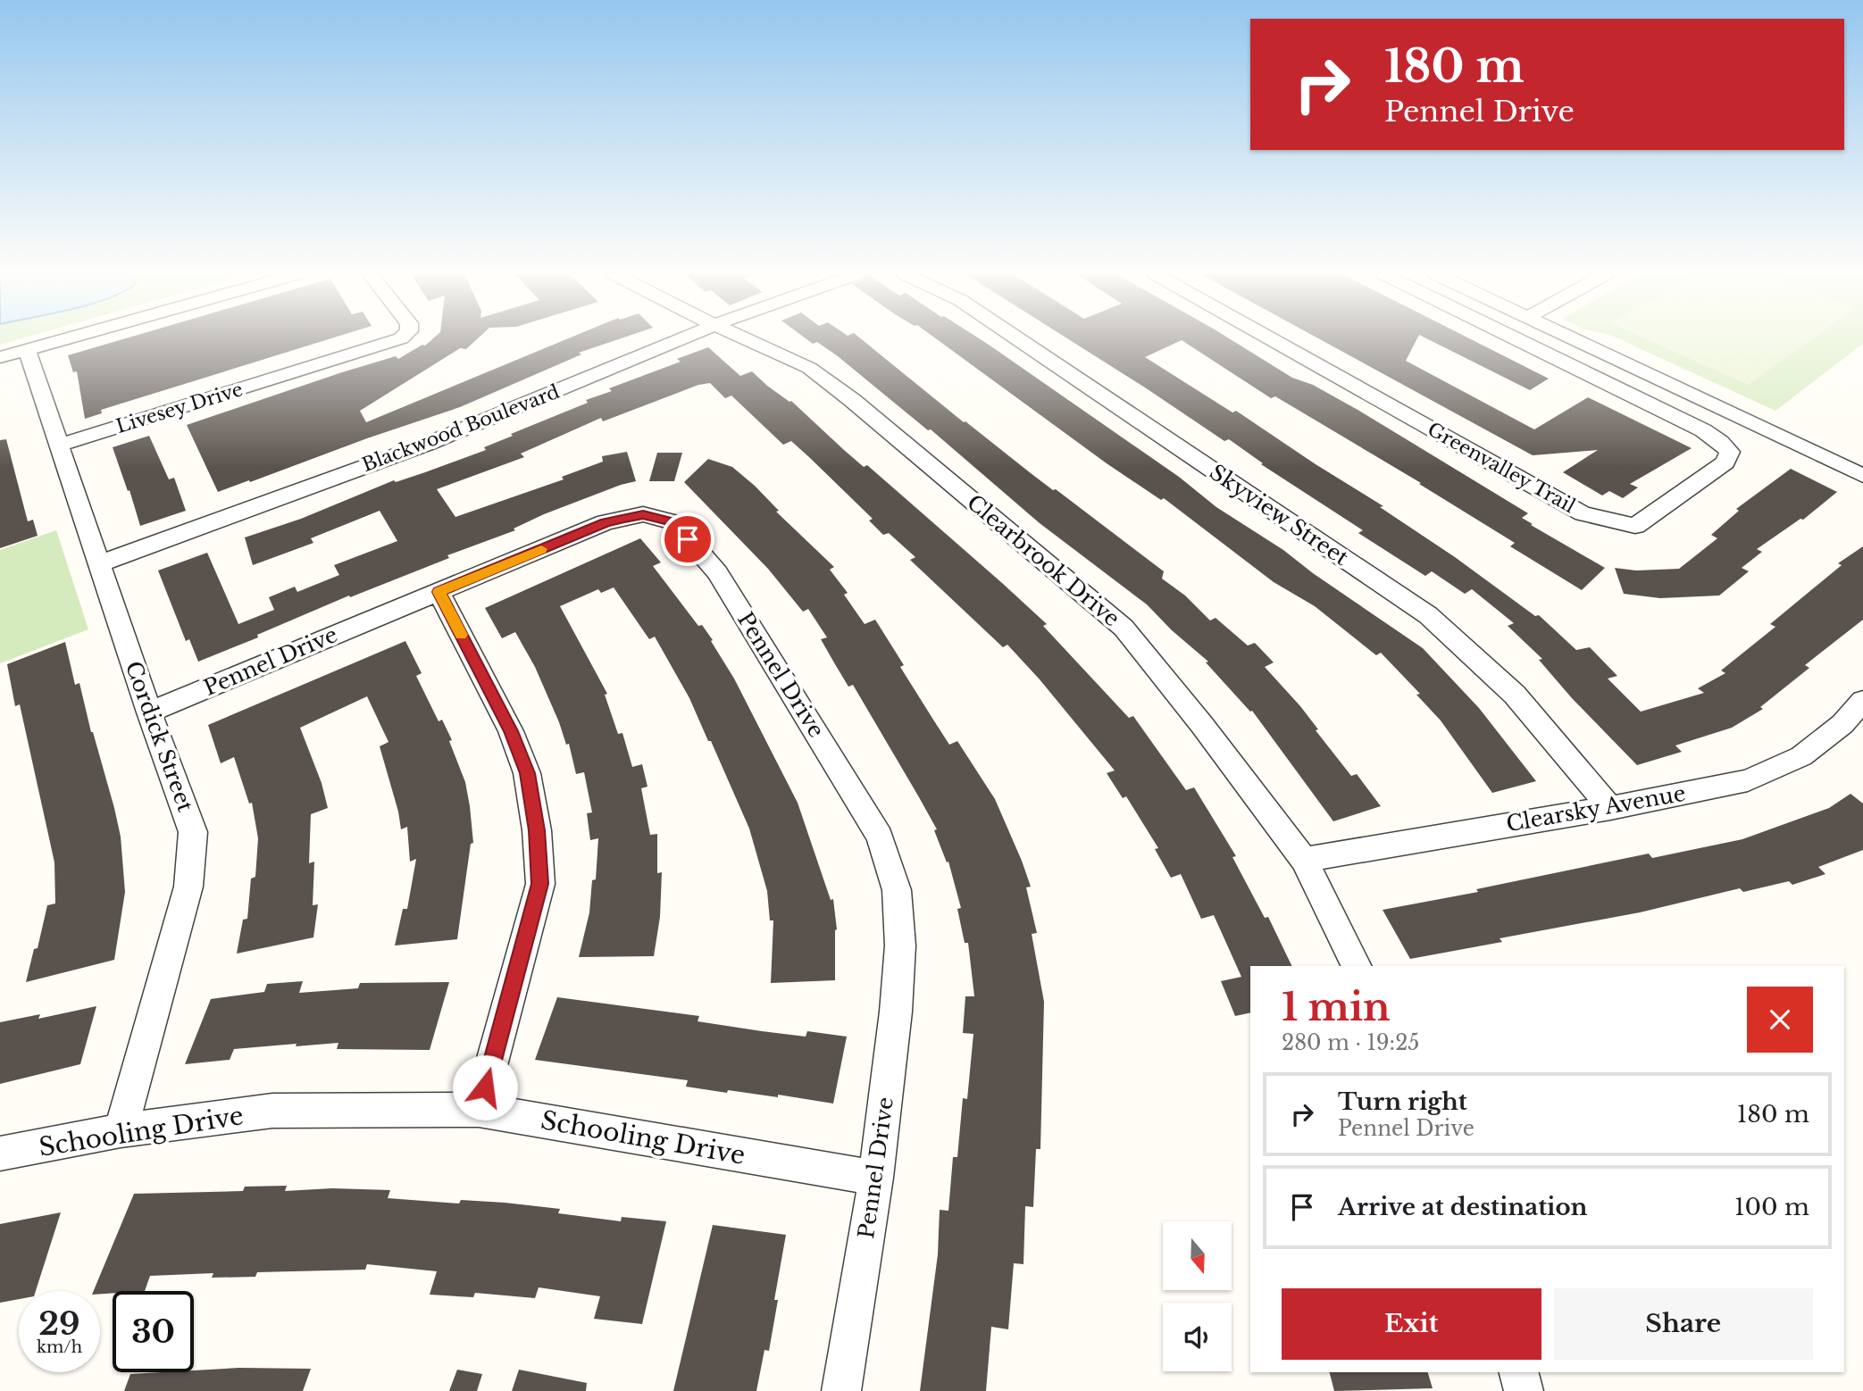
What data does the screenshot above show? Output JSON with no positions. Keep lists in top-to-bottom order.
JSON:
{
  "streets": {
    "street": [
      "Livesey Drive",
      "Blackwood Boulevard",
      "Greenvalley Trail",
      "Skyview Street",
      "Clearbrook Drive",
      "Pennel Drive",
      "Cordick Street",
      "Clearsky Avenue",
      "Schooling Drive"
    ]
  },
  "crossings": [
    ["Livesey Drive", "Cordick Street"],
    ["Blackwood Boulevard", "Cordick Street"],
    ["Skyview Street", "Clearsky Avenue"],
    ["Clearbrook Drive", "Clearsky Avenue"],
    ["Pennel Drive", "Cordick Street"],
    ["Pennel Drive", "Schooling Drive"],
    ["Cordick Street", "Schooling Drive"]
  ],
  "north": "bottom",
  "page": {
    "turn": ["180 m", "Pennel Drive"],
    "heading": ["1 min", "280 m · 19:25"],
    "list": [
      {
        "name": "Turn right",
        "note": "Pennel Drive",
        "value": "180 m"
      },
      {
        "name": "Arrive at destination",
        "value": "100 m"
      }
    ],
    "buttons": ["Exit", "Share"],
    "speed": "29 km/h",
    "limit": "30"
  }
}
